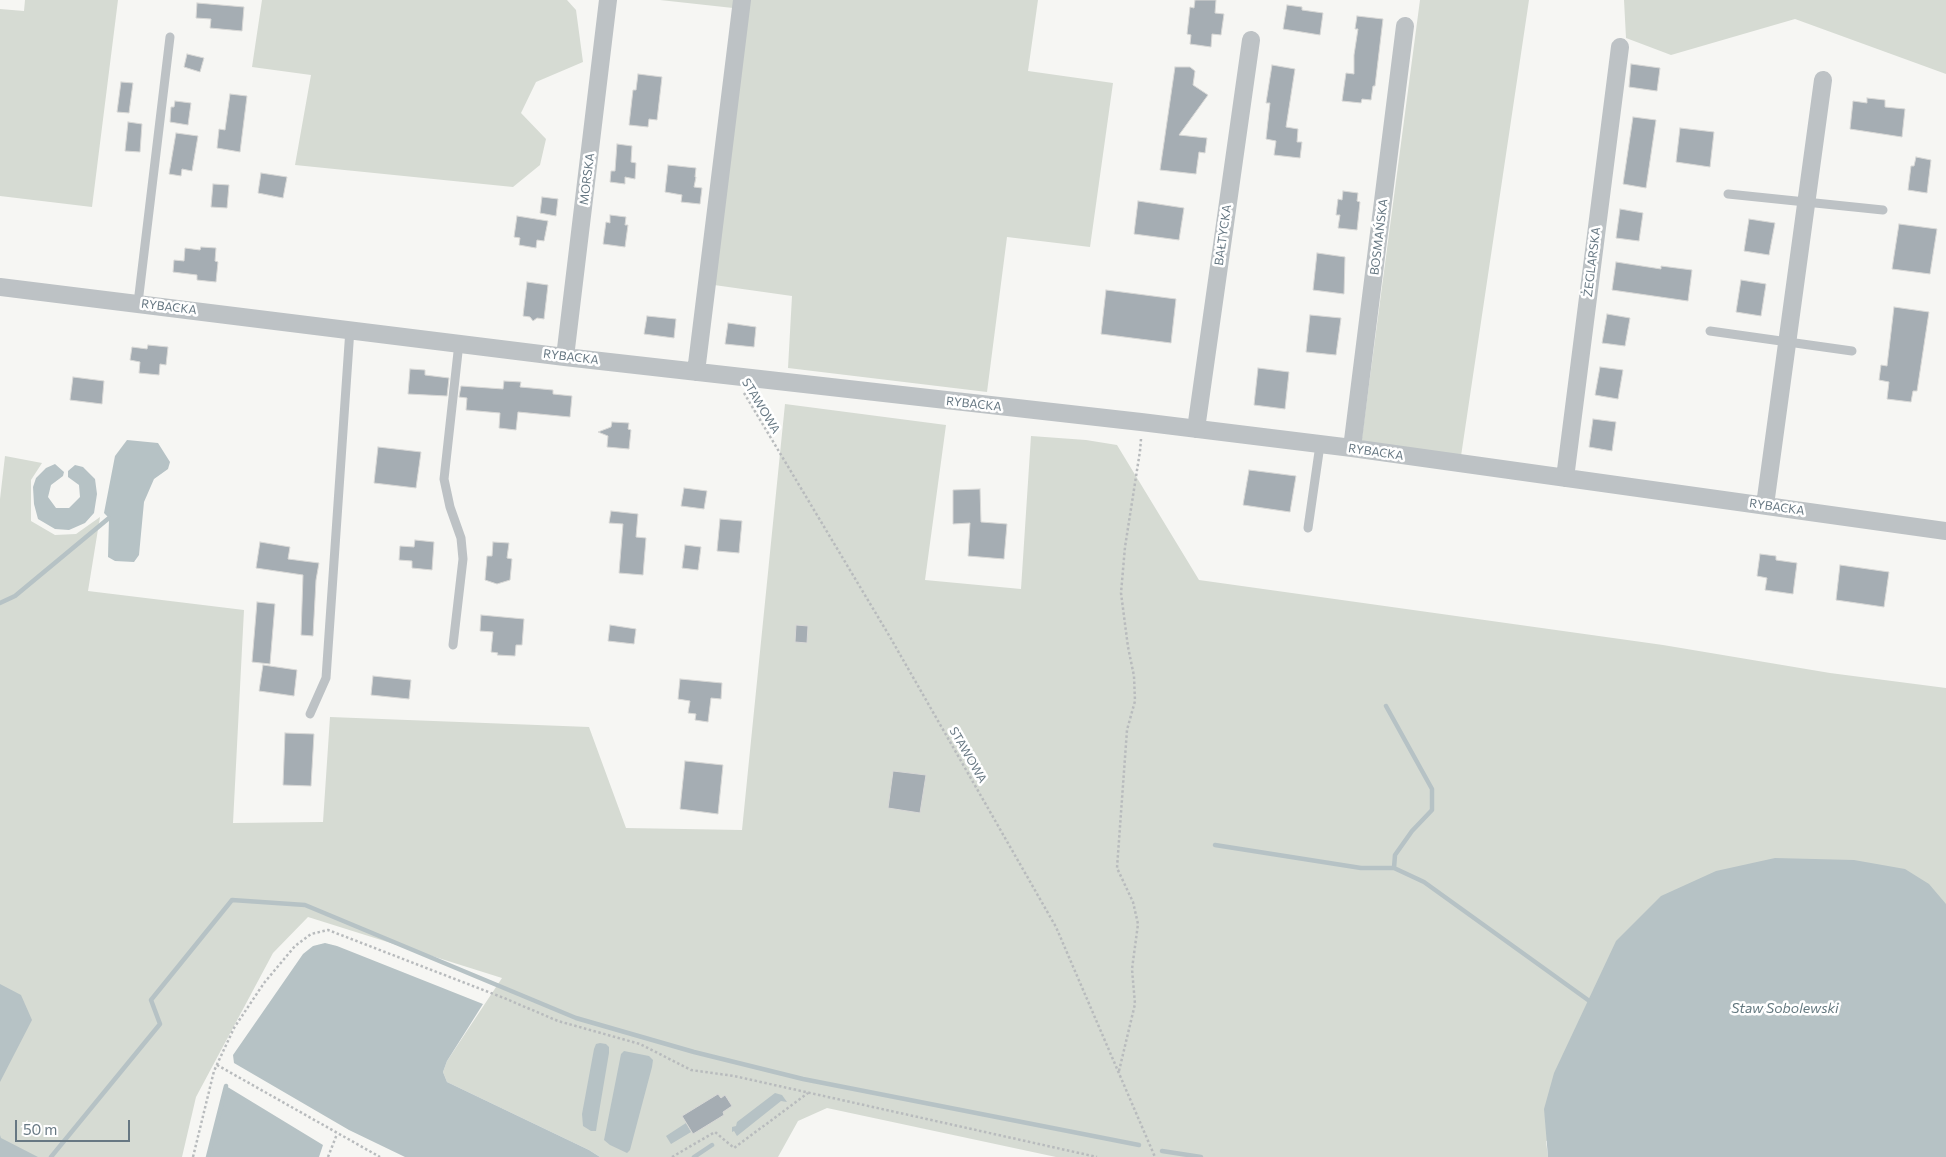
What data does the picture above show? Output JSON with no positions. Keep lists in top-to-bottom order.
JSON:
{
  "streets": {
    "street": [
      "MORSKA",
      "BAŁTYCKA",
      "BOSMAŃSKA",
      "ŻEGLARSKA",
      "RYBACKA"
    ],
    "path": ["STAWOWA"]
  },
  "crossings": [
    ["MORSKA", "RYBACKA"],
    ["BAŁTYCKA", "RYBACKA"],
    ["BOSMAŃSKA", "RYBACKA"],
    ["ŻEGLARSKA", "RYBACKA"],
    ["RYBACKA", "STAWOWA"]
  ],
  "water": ["Staw Sobolewski"],
  "scale_bar": "50 m"
}
